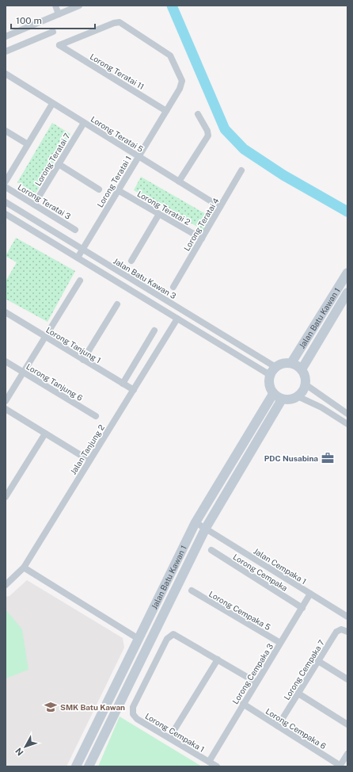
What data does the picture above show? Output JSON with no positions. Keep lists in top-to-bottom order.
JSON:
{
  "streets": {
    "street": [
      "Lorong Teratai 11",
      "Lorong Teratai 5",
      "Lorong Teratai 7",
      "Lorong Teratai 1",
      "Lorong Teratai 3",
      "Lorong Teratai 2",
      "Lorong Teratai 4",
      "Jalan Batu Kawan 3",
      "Jalan Batu Kawan 1",
      "Lorong Tanjung 1",
      "Lorong Tanjung 6",
      "Jalan Tanjung 2",
      "Jalan Cempaka 1",
      "Lorong Cempaka",
      "Lorong Cempaka 5",
      "Lorong Cempaka 7",
      "Lorong Cempaka 3",
      "Lorong Cempaka 6",
      "Lorong Cempaka 1"
    ]
  },
  "crossings": [
    ["Lorong Teratai 11", "Lorong Teratai 1"],
    ["Lorong Teratai 5", "Lorong Teratai 7"],
    ["Lorong Teratai 5", "Lorong Teratai 1"],
    ["Lorong Teratai 5", "Lorong Teratai 4"],
    ["Lorong Teratai 7", "Lorong Teratai 3"],
    ["Lorong Teratai 1", "Lorong Teratai 2"],
    ["Lorong Teratai 1", "Jalan Batu Kawan 3"],
    ["Lorong Teratai 2", "Lorong Teratai 4"],
    ["Jalan Batu Kawan 3", "Jalan Batu Kawan 1"],
    ["Jalan Batu Kawan 1", "Jalan Cempaka 1"],
    ["Lorong Tanjung 1", "Jalan Tanjung 2"],
    ["Jalan Cempaka 1", "Lorong Cempaka 3"],
    ["Lorong Cempaka", "Lorong Cempaka 3"],
    ["Lorong Cempaka 5", "Lorong Cempaka 3"],
    ["Lorong Cempaka 7", "Lorong Cempaka 6"],
    ["Lorong Cempaka 3", "Lorong Cempaka 6"],
    ["Lorong Cempaka 3", "Lorong Cempaka 1"]
  ],
  "places": {
    "office": ["PDC Nusabina"],
    "school or university": ["SMK Batu Kawan"]
  },
  "scale_bar": "100 m",
  "north": "bottom left"
}
